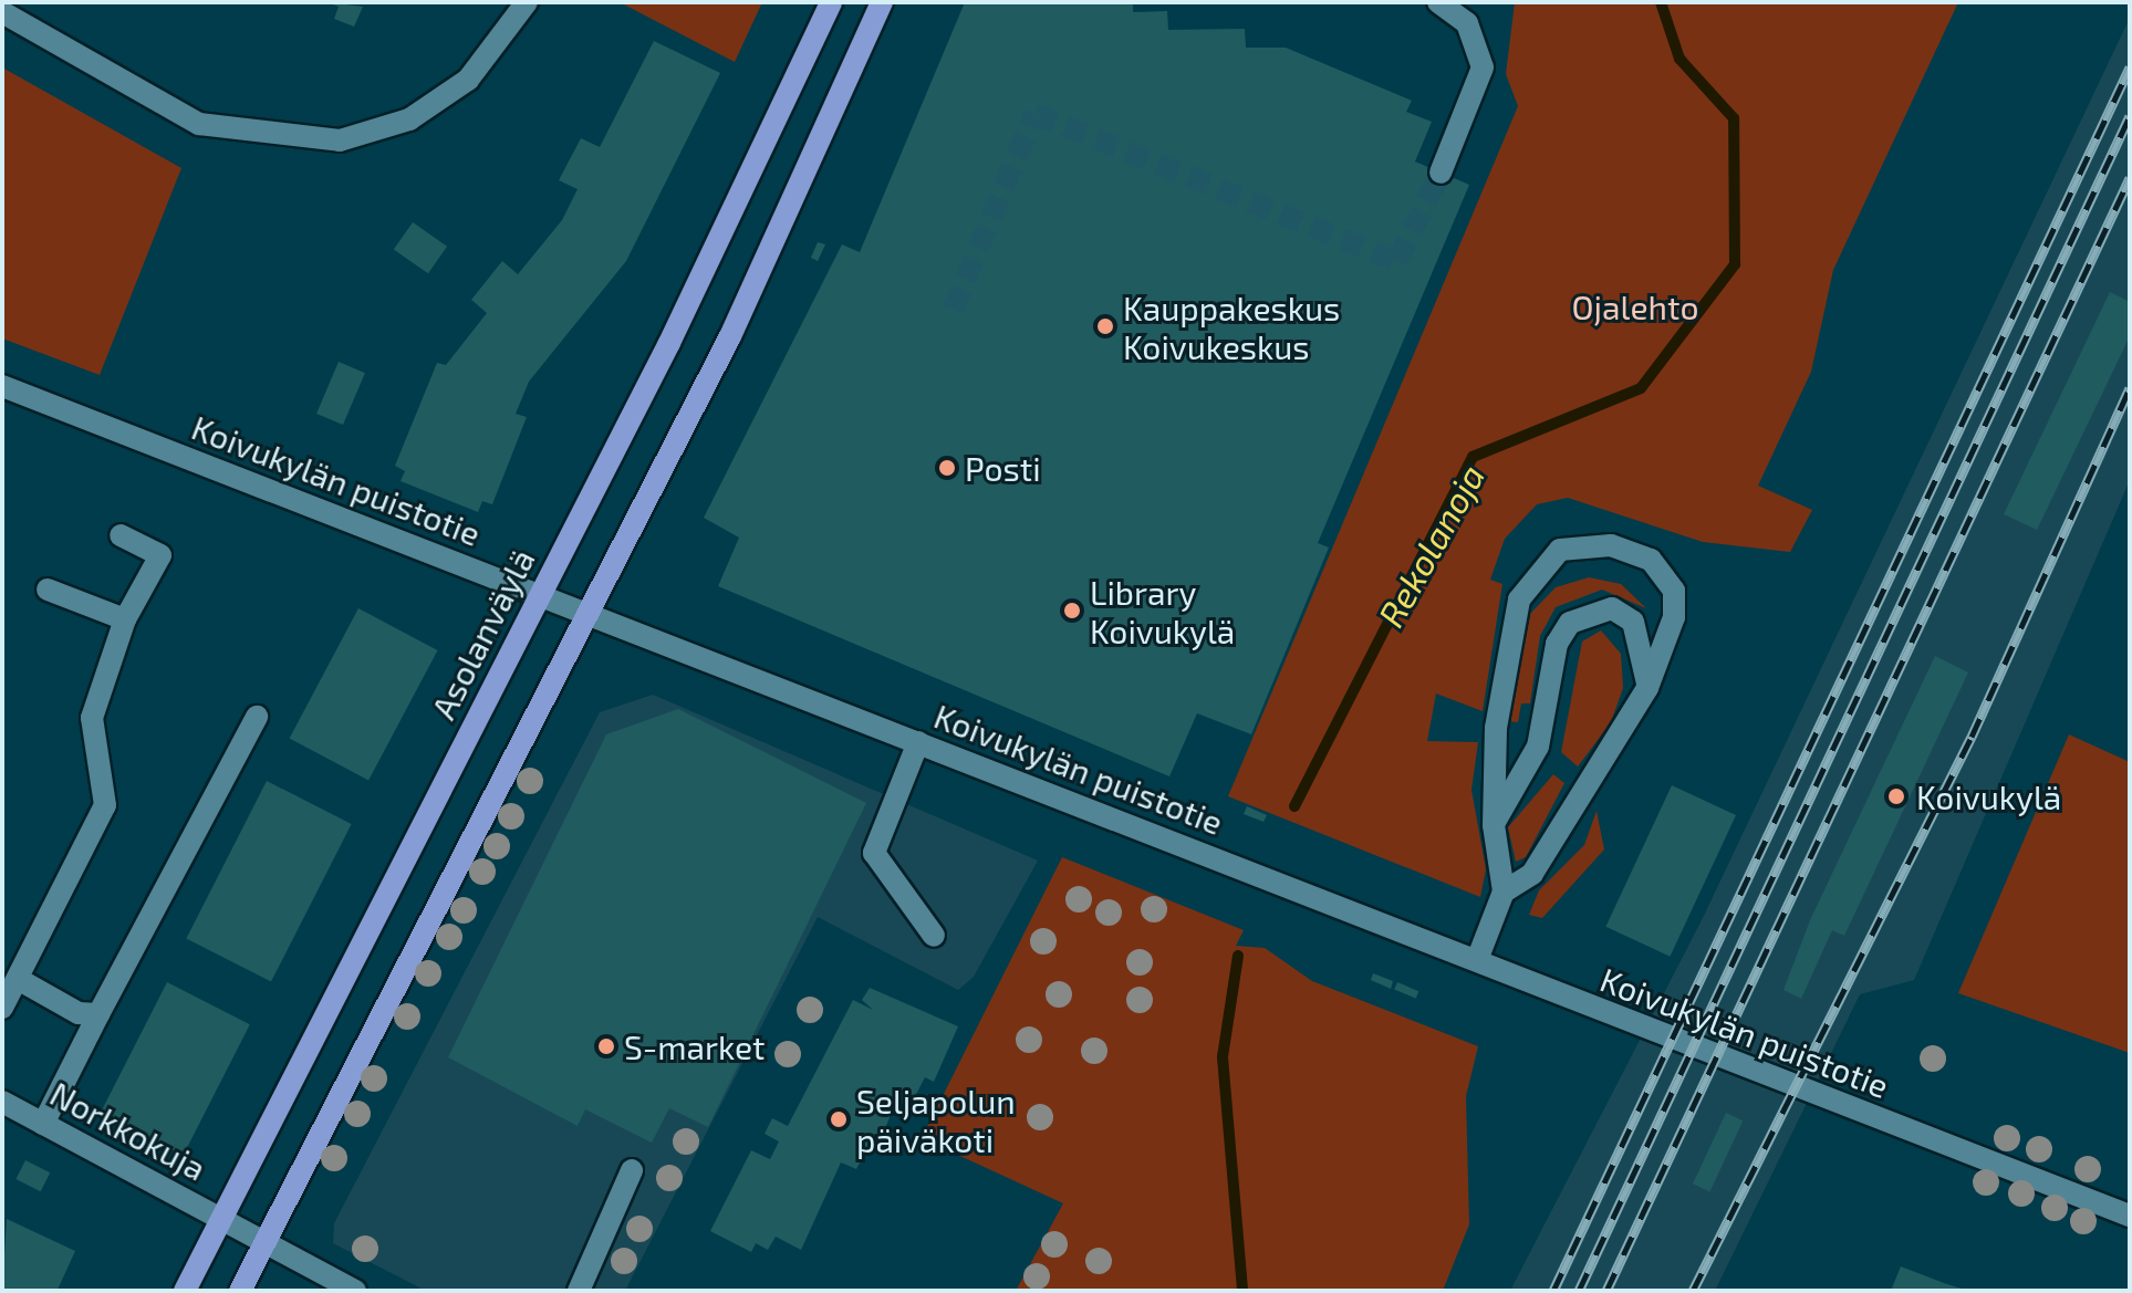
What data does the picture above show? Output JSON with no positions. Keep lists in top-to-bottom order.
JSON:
{
  "streets": {
    "main road": ["Asolanväylä"],
    "street": ["Koivukylän puistotie", "Norkkokuja"]
  },
  "crossings": [
    ["Koivukylän puistotie", "Asolanväylä"],
    ["Asolanväylä", "Norkkokuja"]
  ],
  "water": ["Rekolanoja"],
  "parks": ["Ojalehto"],
  "places": [
    "Kauppakeskus Koivukeskus",
    "Posti",
    "Library Koivukylä",
    "Koivukylä",
    "S-market",
    "Seljapolun päiväkoti"
  ]
}
